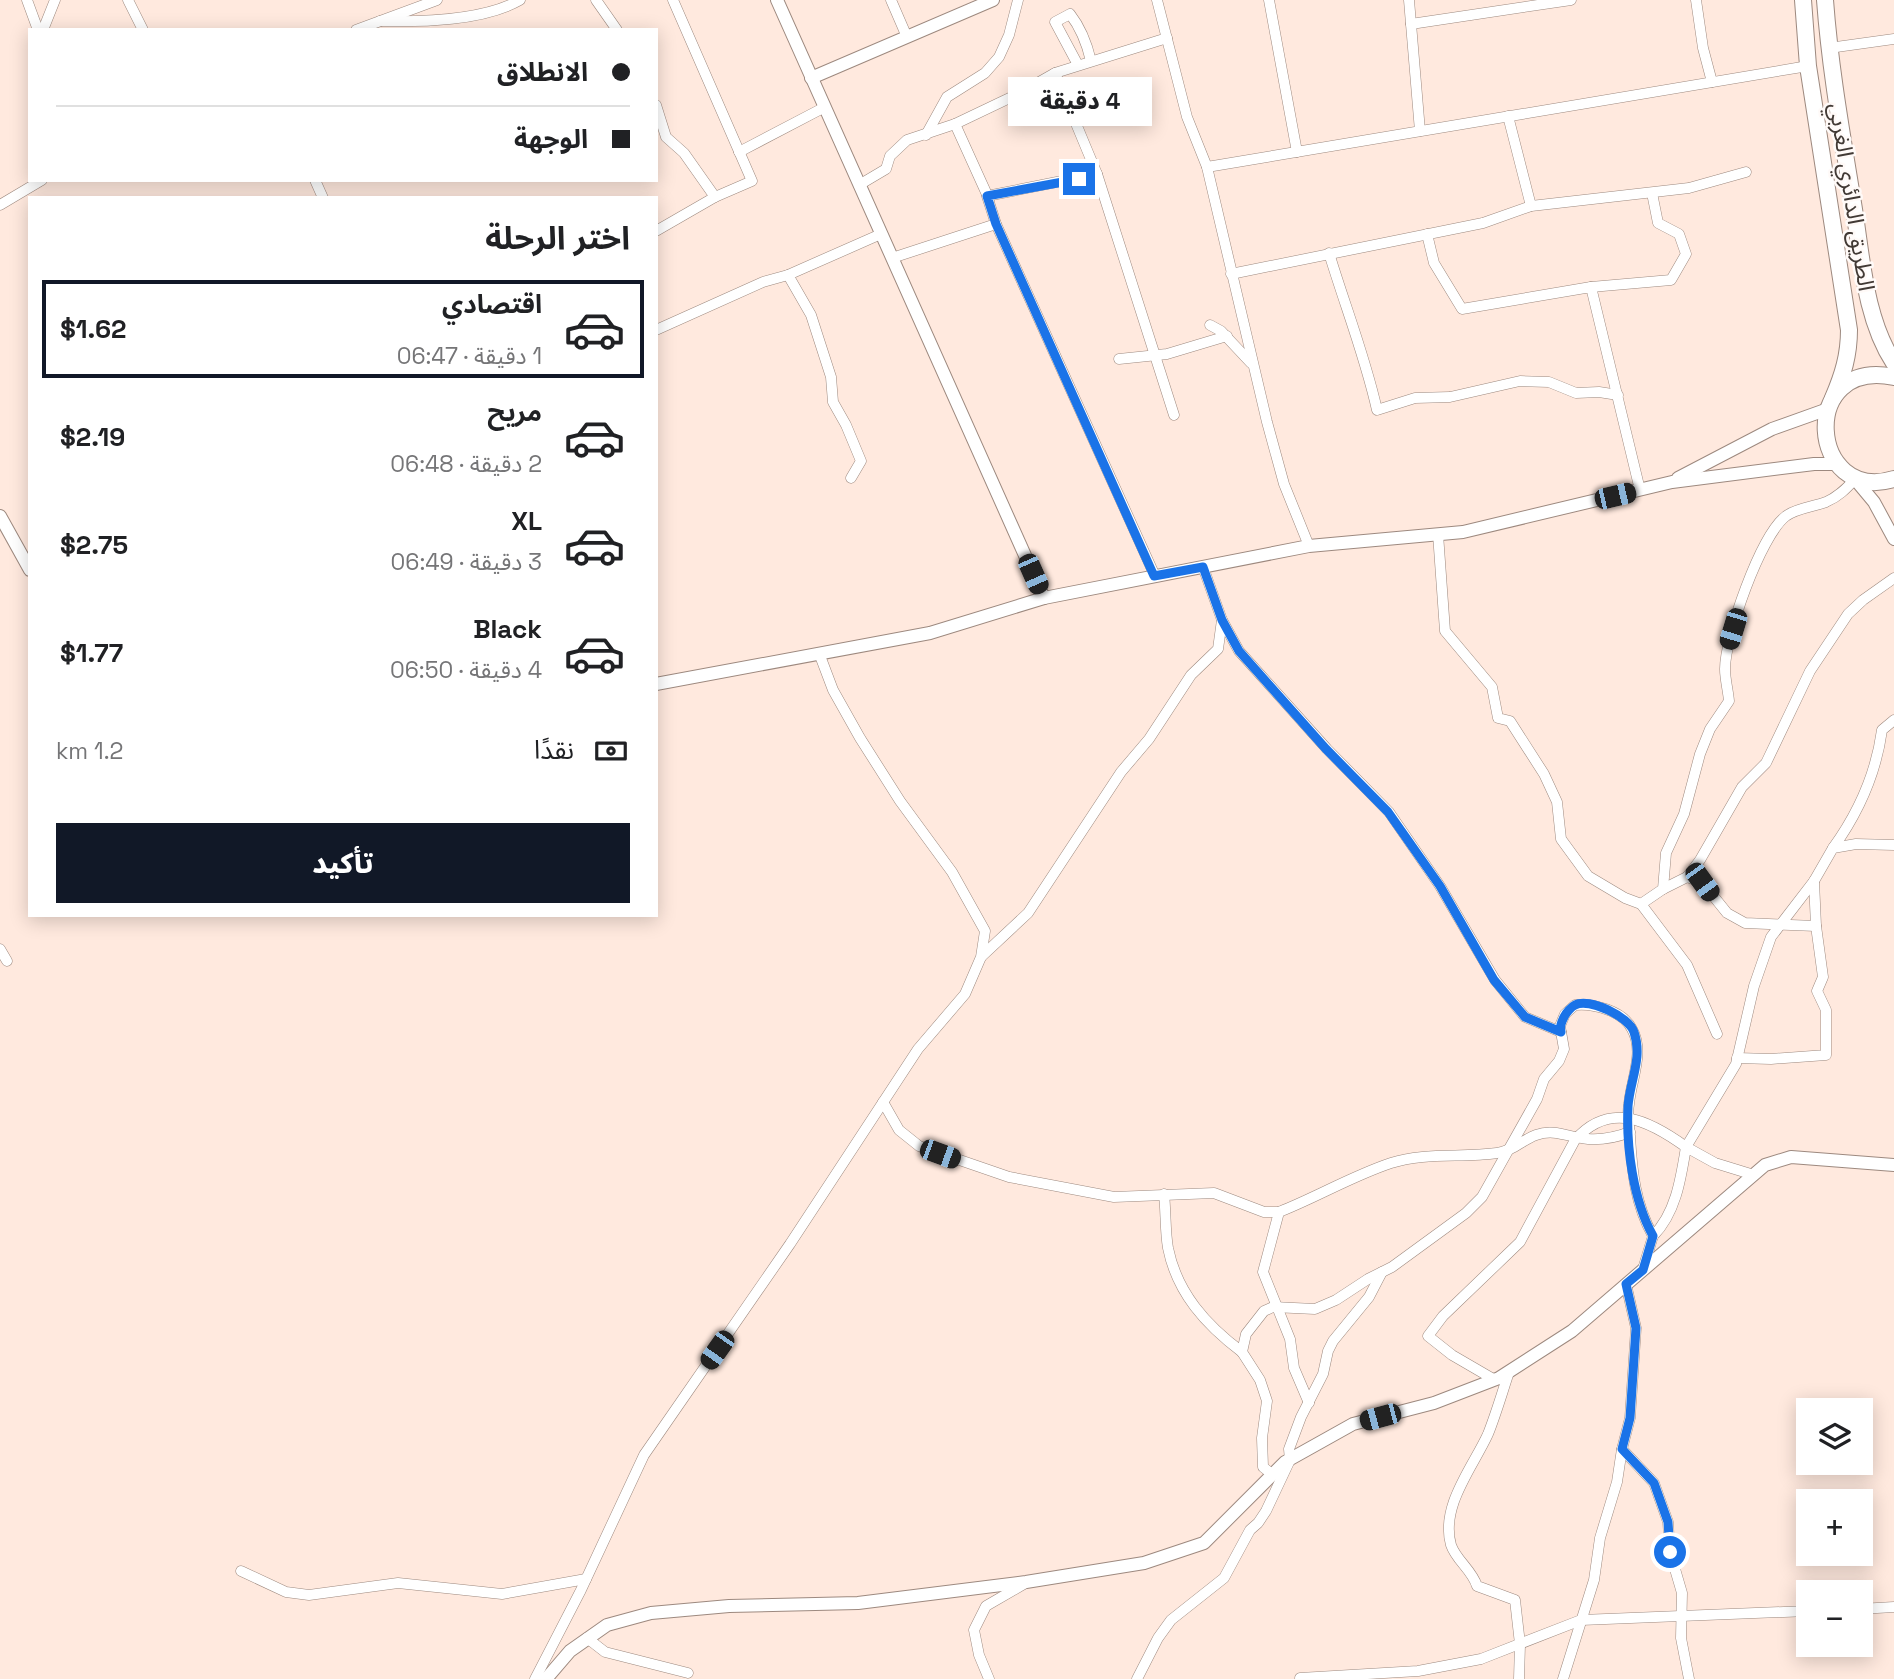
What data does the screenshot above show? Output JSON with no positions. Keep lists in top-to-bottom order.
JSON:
{
  "streets": {
    "main road": ["الطريق الدائري الغربي"]
  },
  "page": {
    "banner": ["الانطلاق", "الوجهة"],
    "bubble": "4 دقيقة",
    "heading": "اختر الرحلة",
    "list": [
      {
        "name": "اقتصادي",
        "note": "1 دقيقة · 06:47",
        "value": "$1.62"
      },
      {
        "name": "مريح",
        "note": "2 دقيقة · 06:48",
        "value": "$2.19"
      },
      {
        "name": "XL",
        "note": "3 دقيقة · 06:49",
        "value": "$2.75"
      },
      {
        "name": "Black",
        "note": "4 دقيقة · 06:50",
        "value": "$1.77"
      }
    ],
    "pay": ["نقدًا", "1.2 km"],
    "buttons": "تأكيد",
    "map_buttons": ["+", "−"]
  }
}
